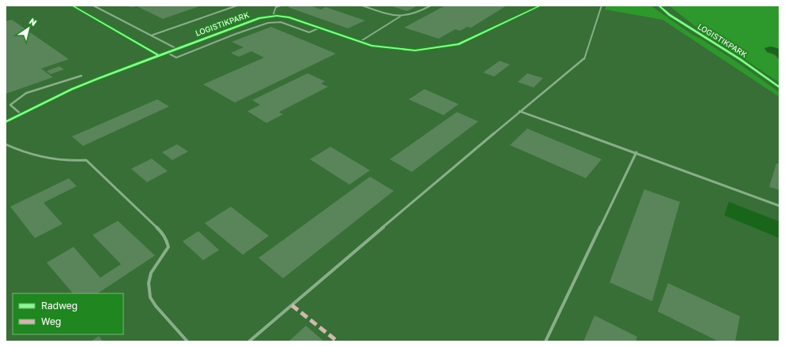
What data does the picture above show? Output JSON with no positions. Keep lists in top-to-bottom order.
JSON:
{
  "streets": {
    "street": ["LOGISTIKPARK"]
  },
  "legend": ["Radweg", "Weg"],
  "north": "top right"
}
